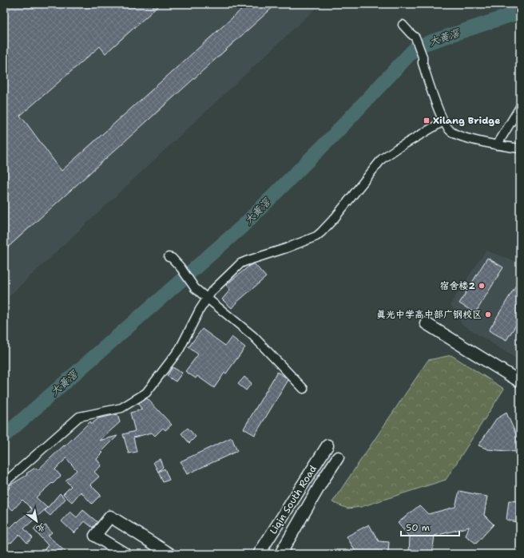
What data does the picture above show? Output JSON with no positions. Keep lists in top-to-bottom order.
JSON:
{
  "streets": {
    "street": ["Liqin South Road"]
  },
  "water": ["大黄滘"],
  "places": {
    "transit": ["Xilang Bridge"],
    "other": ["宿舍楼2", "真光中学高中部广钢校区"]
  },
  "scale_bar": "50 m",
  "north": "bottom right"
}
